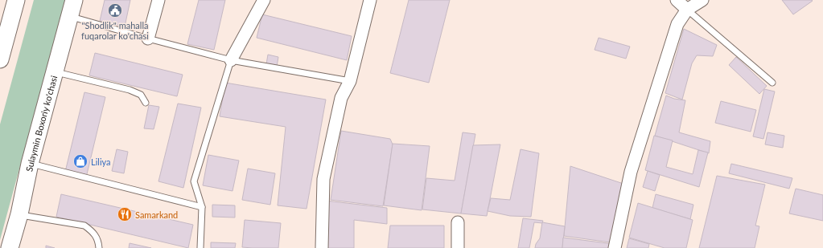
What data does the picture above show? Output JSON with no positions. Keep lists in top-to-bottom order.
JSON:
{
  "streets": {
    "main road": ["Sulaymin Boxoriy ko'chasi"]
  },
  "places": {
    "public building": ["\"Shodlik\" mahalla fuqarolar ko'chasi"],
    "shop": ["Liliya"],
    "restaurant": ["Samarkand"]
  }
}
